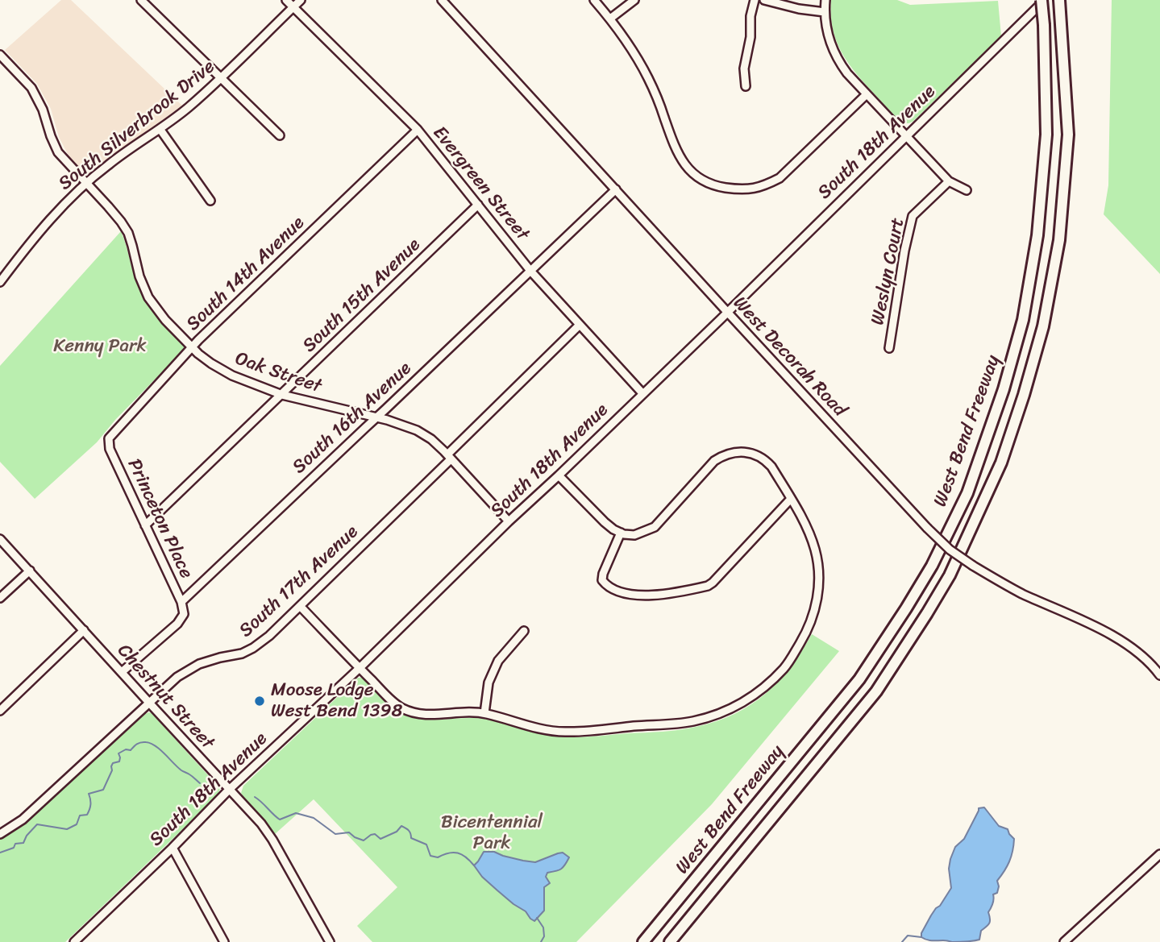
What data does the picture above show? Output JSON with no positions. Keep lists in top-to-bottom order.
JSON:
{
  "streets": {
    "highway": ["West Bend Freeway"],
    "street": [
      "South Silverbrook Drive",
      "South 18th Avenue",
      "Evergreen Street",
      "Weslyn Court",
      "South 14th Avenue",
      "South 15th Avenue",
      "West Decorah Road",
      "Oak Street",
      "South 16th Avenue",
      "Princeton Place",
      "South 17th Avenue",
      "Chestnut Street"
    ]
  },
  "crossings": [
    ["South Silverbrook Drive", "Evergreen Street"],
    ["South Silverbrook Drive", "Oak Street"],
    ["South 18th Avenue", "Evergreen Street"],
    ["South 18th Avenue", "West Decorah Road"],
    ["South 18th Avenue", "Oak Street"],
    ["South 18th Avenue", "West Bend Freeway"],
    ["South 18th Avenue", "Chestnut Street"],
    ["Evergreen Street", "South 14th Avenue"],
    ["Evergreen Street", "South 15th Avenue"],
    ["Evergreen Street", "South 16th Avenue"],
    ["Evergreen Street", "South 17th Avenue"],
    ["South 14th Avenue", "Oak Street"],
    ["South 14th Avenue", "Princeton Place"],
    ["South 15th Avenue", "Oak Street"],
    ["South 15th Avenue", "Princeton Place"],
    ["West Decorah Road", "South 16th Avenue"],
    ["Oak Street", "South 16th Avenue"],
    ["Oak Street", "South 17th Avenue"],
    ["South 16th Avenue", "Princeton Place"],
    ["South 17th Avenue", "Chestnut Street"]
  ],
  "parks": ["Kenny Park", "Bicentennial Park"],
  "places": ["Moose Lodge West Bend 1398"]
}
